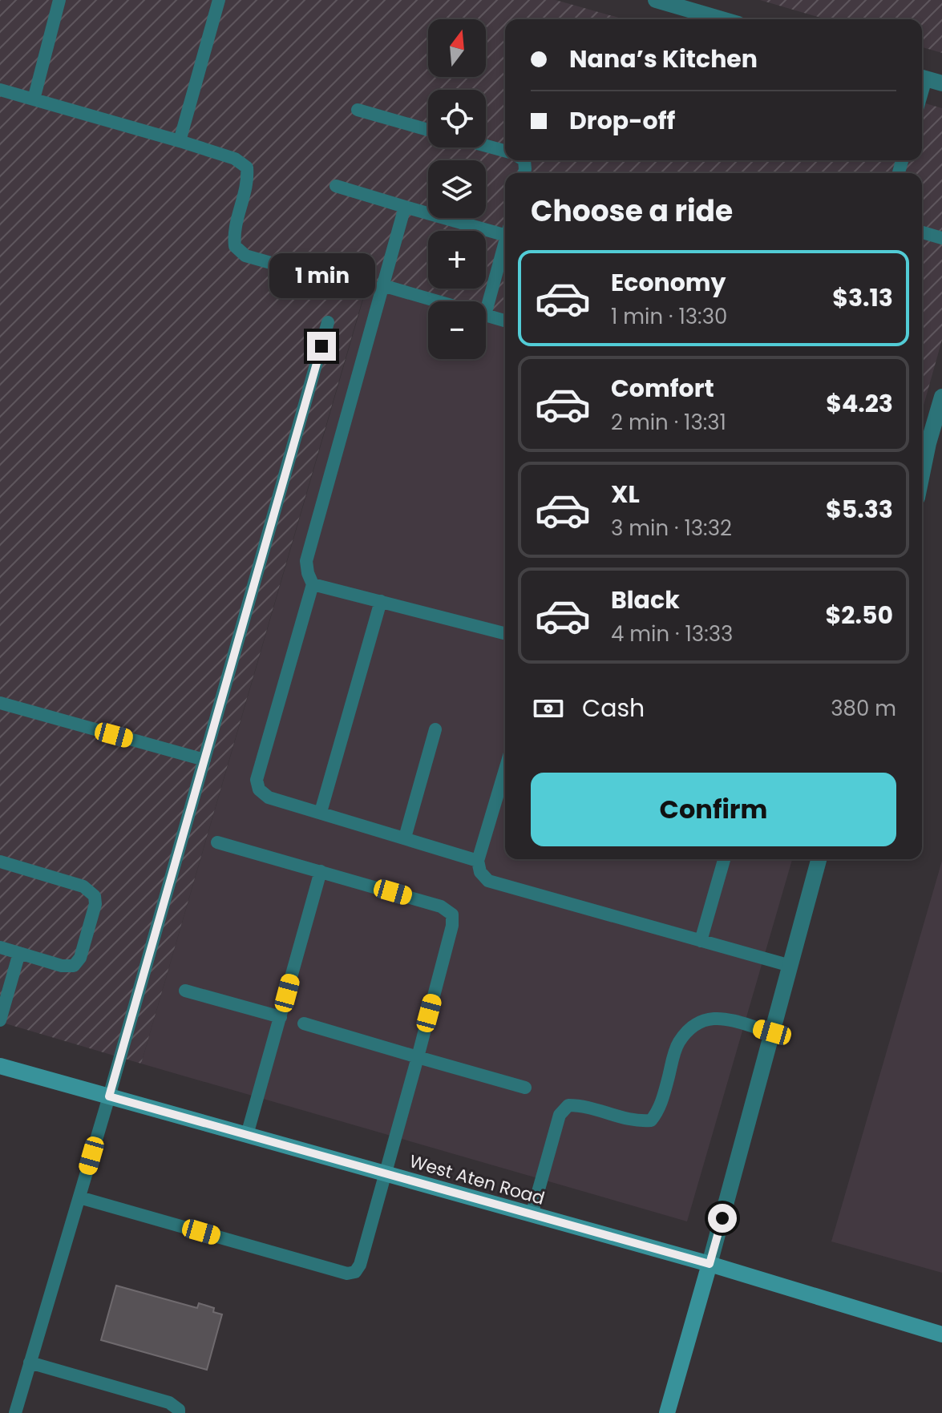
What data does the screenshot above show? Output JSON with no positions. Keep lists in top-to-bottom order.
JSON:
{
  "streets": {
    "street": ["West Aten Road"]
  },
  "north": "top",
  "page": {
    "map_buttons": ["+", "−"],
    "banner": ["Nana’s Kitchen", "Drop-off"],
    "heading": "Choose a ride",
    "list": [
      {
        "name": "Economy",
        "note": "1 min · 13:30",
        "value": "$3.13"
      },
      {
        "name": "Comfort",
        "note": "2 min · 13:31",
        "value": "$4.23"
      },
      {
        "name": "XL",
        "note": "3 min · 13:32",
        "value": "$5.33"
      },
      {
        "name": "Black",
        "note": "4 min · 13:33",
        "value": "$2.50"
      }
    ],
    "bubble": "1 min",
    "pay": ["Cash", "380 m"],
    "buttons": "Confirm"
  }
}
